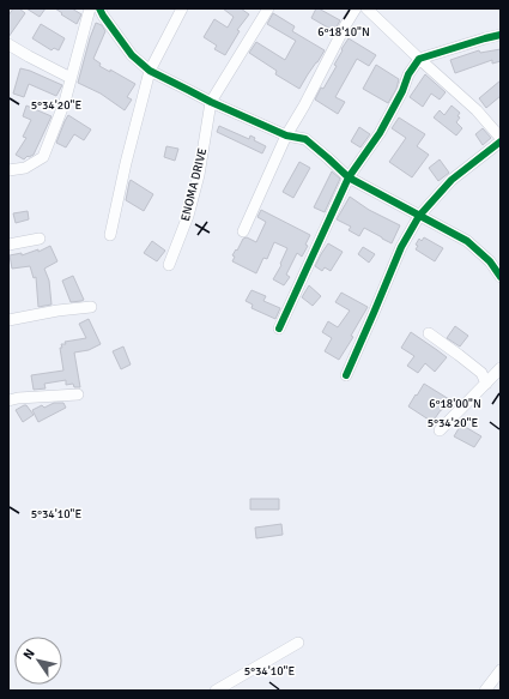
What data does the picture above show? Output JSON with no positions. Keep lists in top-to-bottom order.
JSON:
{
  "streets": {
    "street": ["ENOMA DRIVE"]
  },
  "north": "top left",
  "coordinates": [
    "6°18'10\"N",
    "5°34'20\"E",
    "6°18'00\"N",
    "5°34'10\"E"
  ]
}
